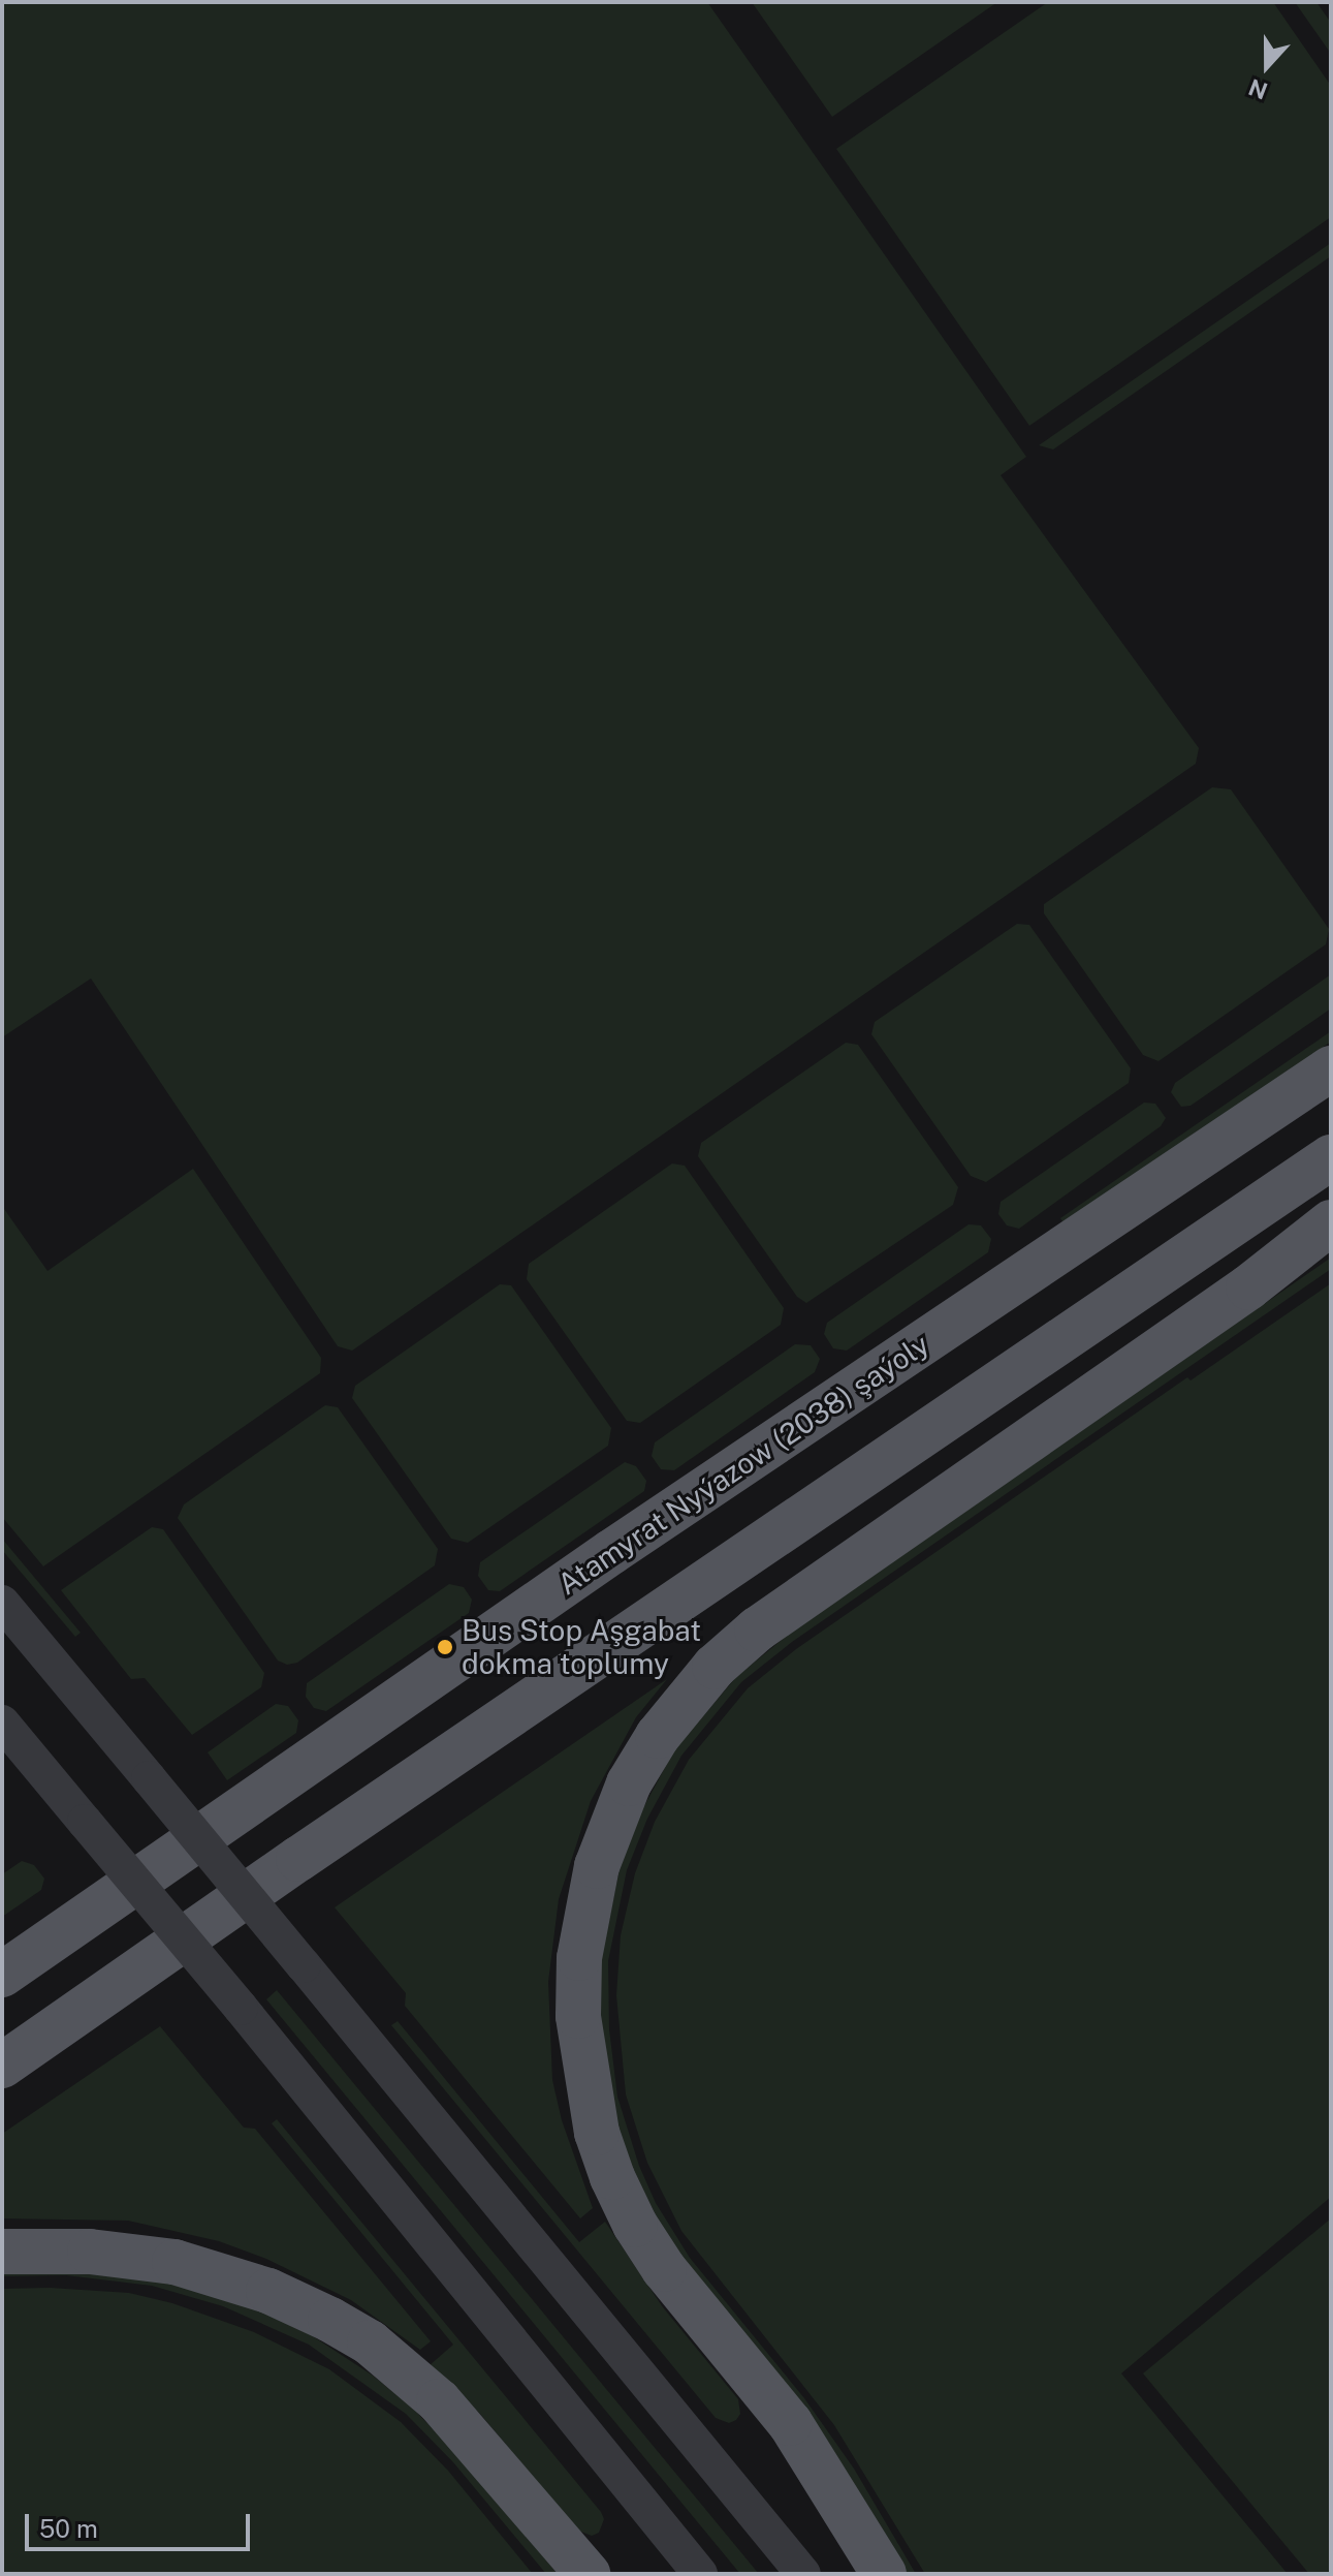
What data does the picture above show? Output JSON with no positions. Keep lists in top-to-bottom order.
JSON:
{
  "streets": {
    "main road": ["Atamyrat Nyýazow (2038) şaýoly"]
  },
  "places": ["Bus Stop Aşgabat dokma toplumy"],
  "scale_bar": "50 m",
  "north": "bottom"
}
